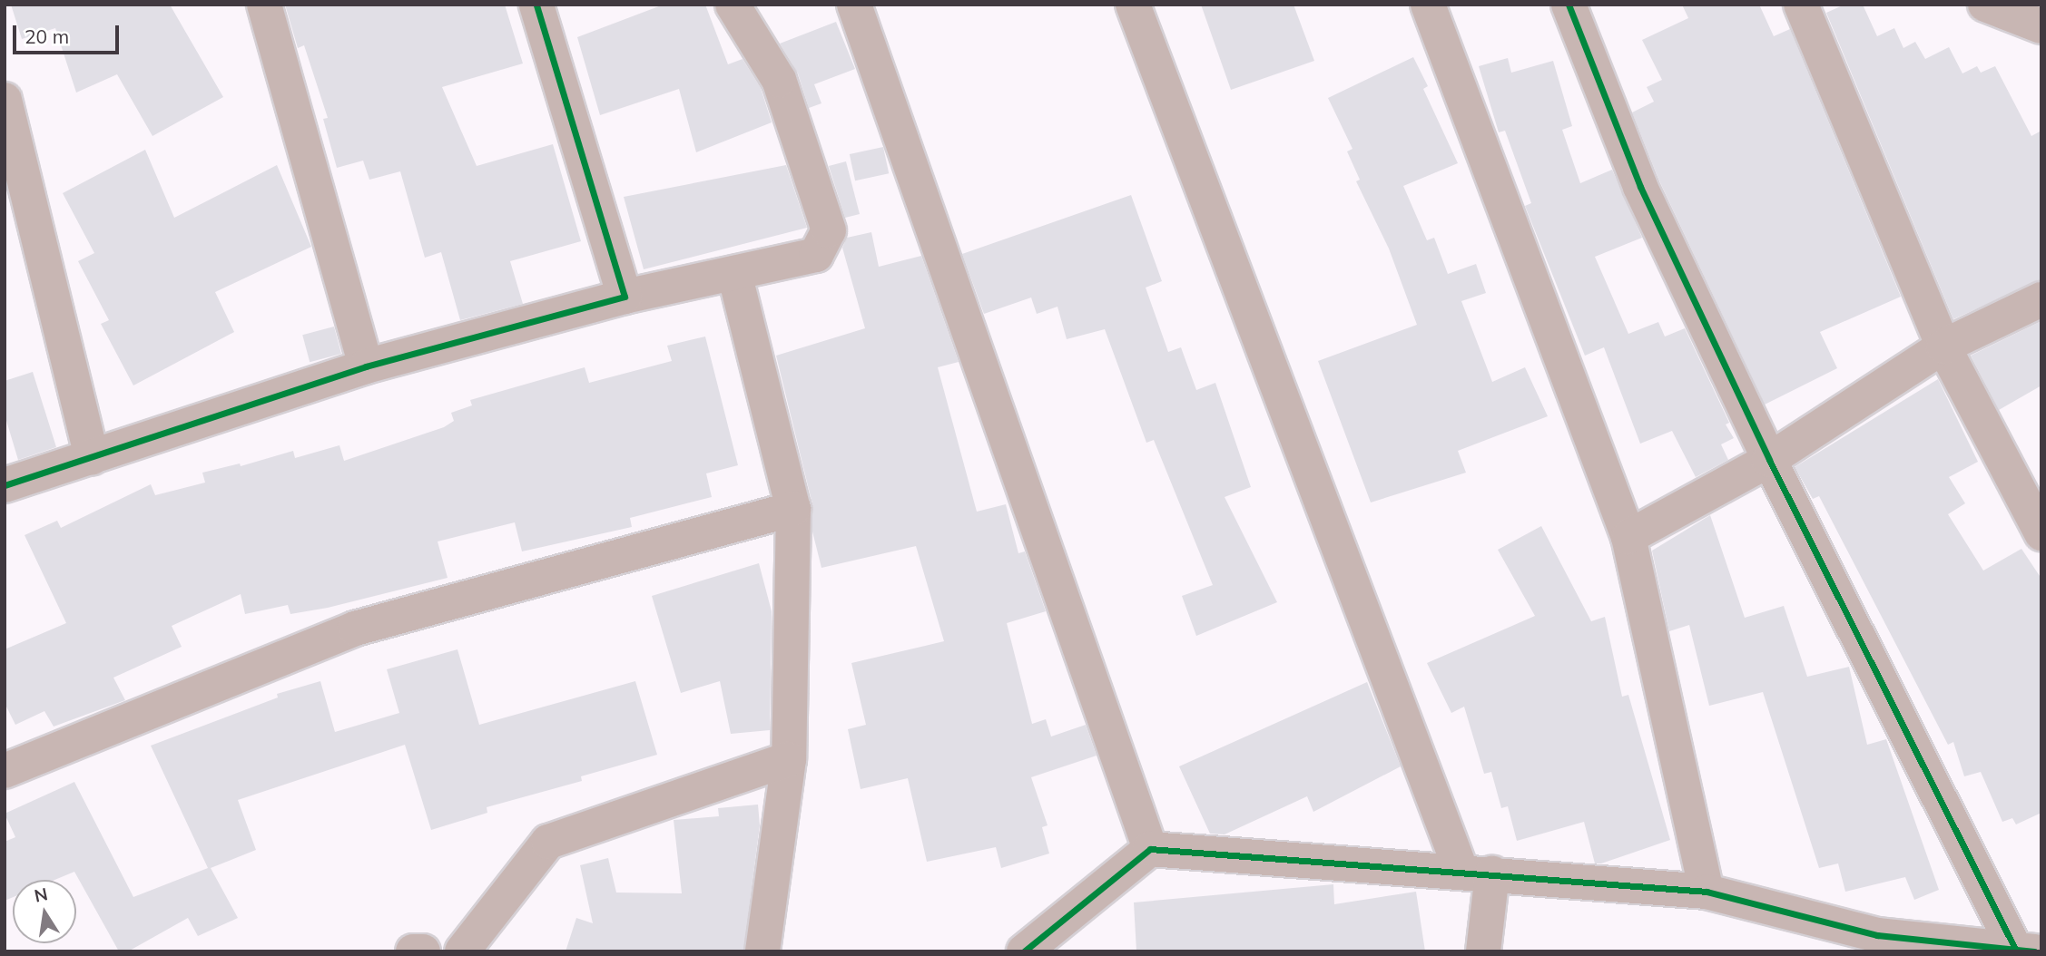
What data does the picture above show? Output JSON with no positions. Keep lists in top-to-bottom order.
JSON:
{
  "scale_bar": "20 m",
  "north": "top"
}
